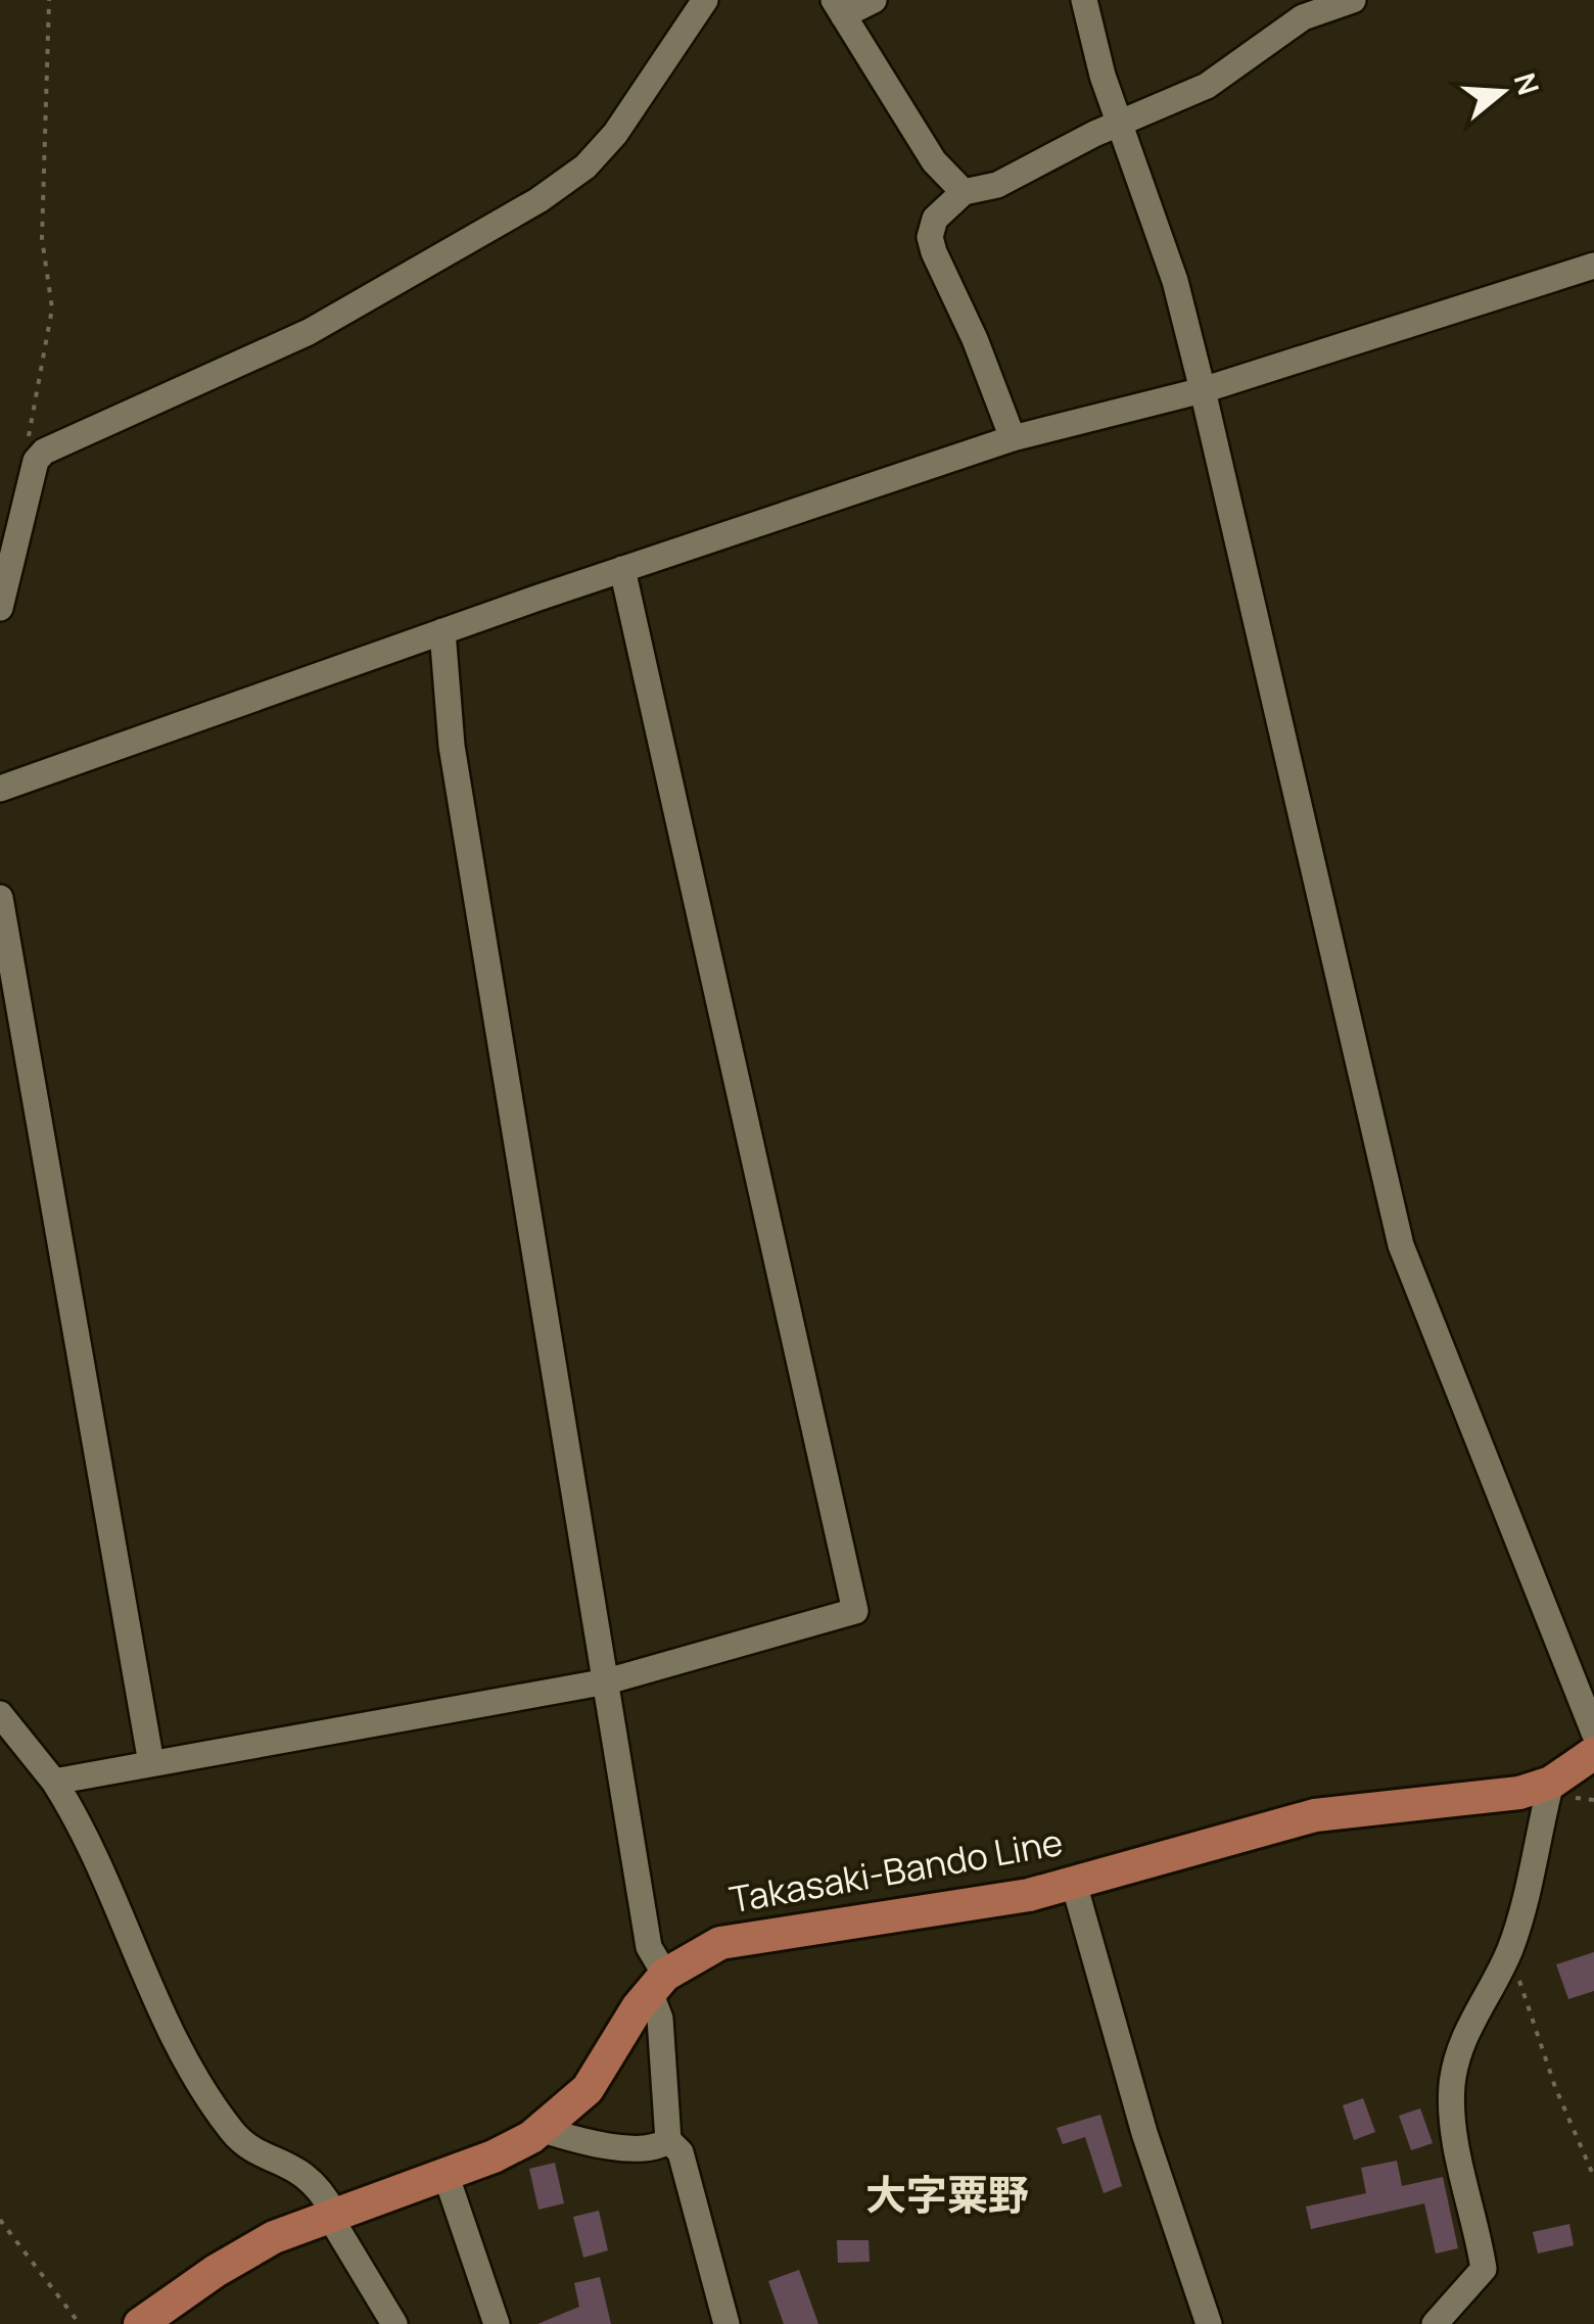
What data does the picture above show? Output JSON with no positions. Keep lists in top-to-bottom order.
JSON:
{
  "streets": {
    "main road": ["Takasaki-Bando Line"]
  },
  "districts": ["大字粟野"],
  "north": "right"
}
